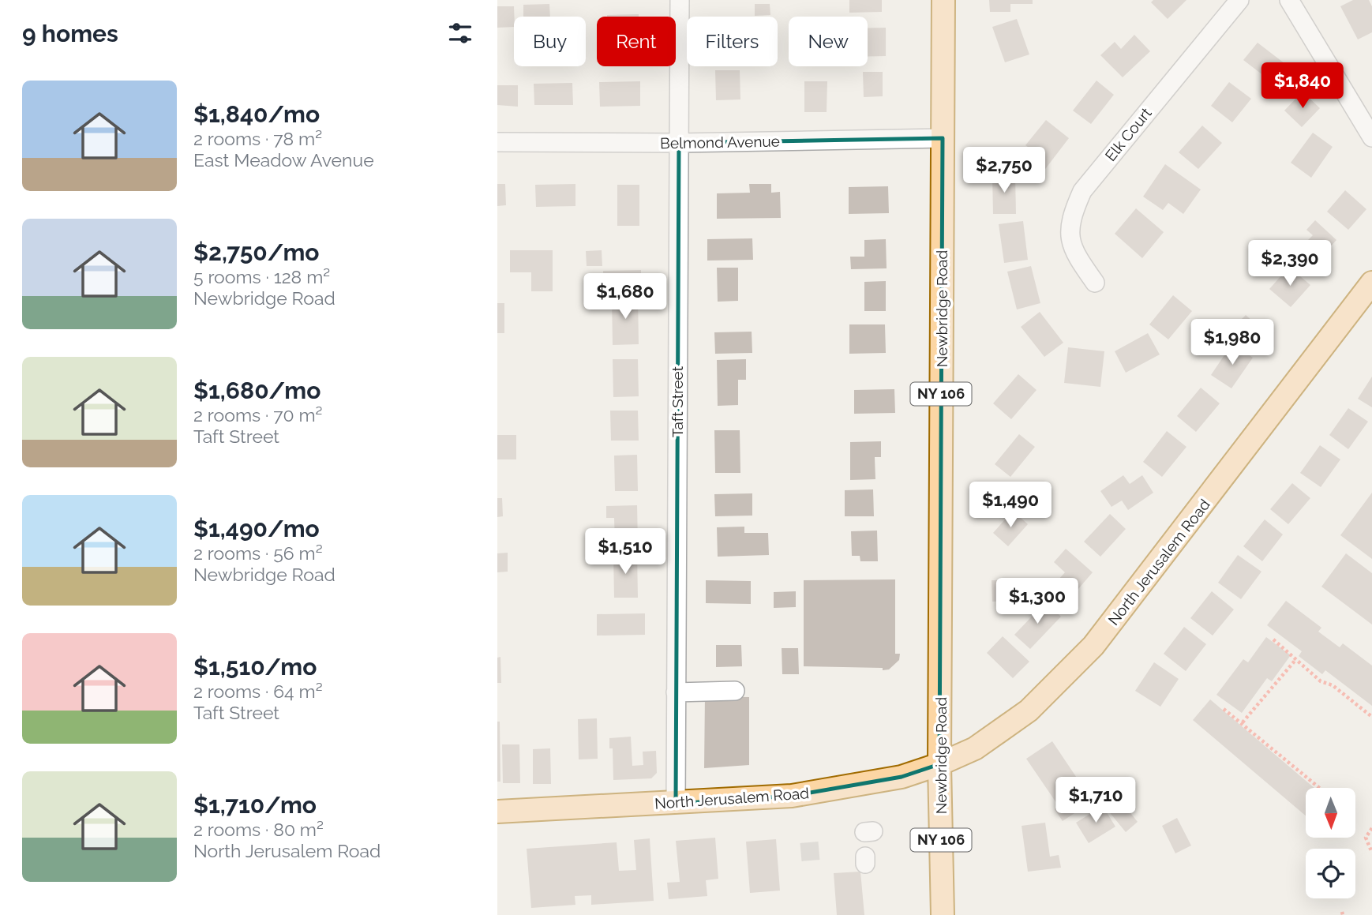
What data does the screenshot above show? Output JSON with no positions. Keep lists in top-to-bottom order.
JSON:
{
  "streets": {
    "main road": ["Newbridge Road", "NY 106", "North Jerusalem Road"],
    "street": ["Elk Court", "Belmond Avenue", "Taft Street"]
  },
  "crossings": [
    ["Belmond Avenue", "Newbridge Road"],
    ["Belmond Avenue", "Taft Street"],
    ["Newbridge Road", "North Jerusalem Road"],
    ["Taft Street", "North Jerusalem Road"]
  ],
  "north": "bottom",
  "page": {
    "heading": "9 homes",
    "chip": [
      "Buy",
      "Rent",
      "Filters",
      "New"
    ],
    "price": [
      "$1,840",
      "$2,750",
      "$2,390",
      "$1,680",
      "$1,980",
      "$1,490",
      "$1,510",
      "$1,300",
      "$1,710"
    ],
    "list": [
      {
        "name": "$1,840/mo",
        "note": "2 rooms · 78 m² · East Meadow Avenue"
      },
      {
        "name": "$2,750/mo",
        "note": "5 rooms · 128 m² · Newbridge Road"
      },
      {
        "name": "$1,680/mo",
        "note": "2 rooms · 70 m² · Taft Street"
      },
      {
        "name": "$1,490/mo",
        "note": "2 rooms · 56 m² · Newbridge Road"
      },
      {
        "name": "$1,510/mo",
        "note": "2 rooms · 64 m² · Taft Street"
      },
      {
        "name": "$1,710/mo",
        "note": "2 rooms · 80 m² · North Jerusalem Road"
      }
    ]
  }
}
